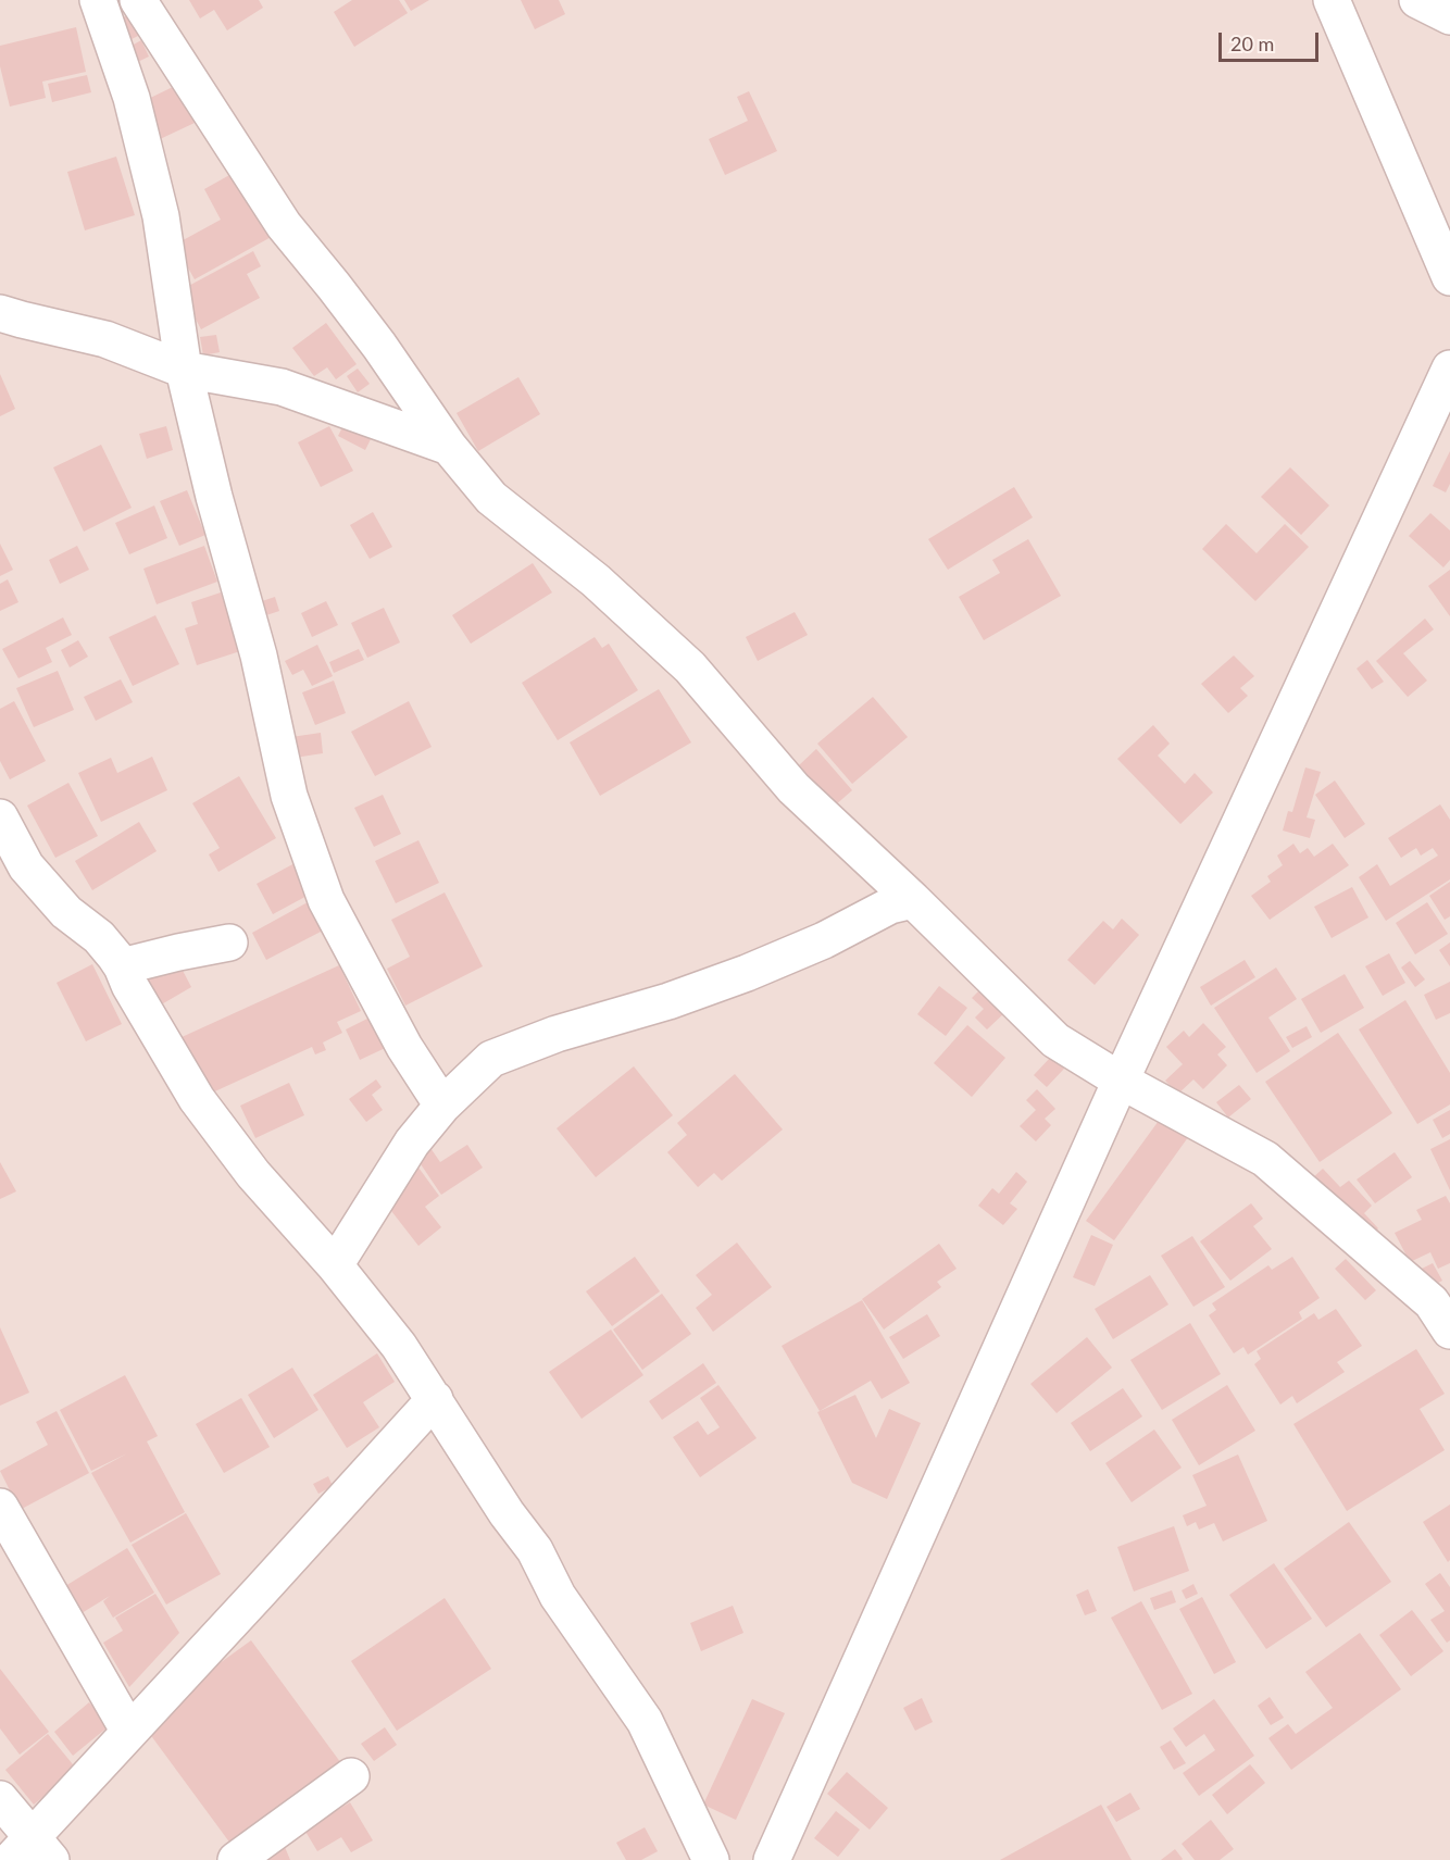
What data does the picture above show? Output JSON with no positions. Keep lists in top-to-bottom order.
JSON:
{
  "scale_bar": "20 m"
}
